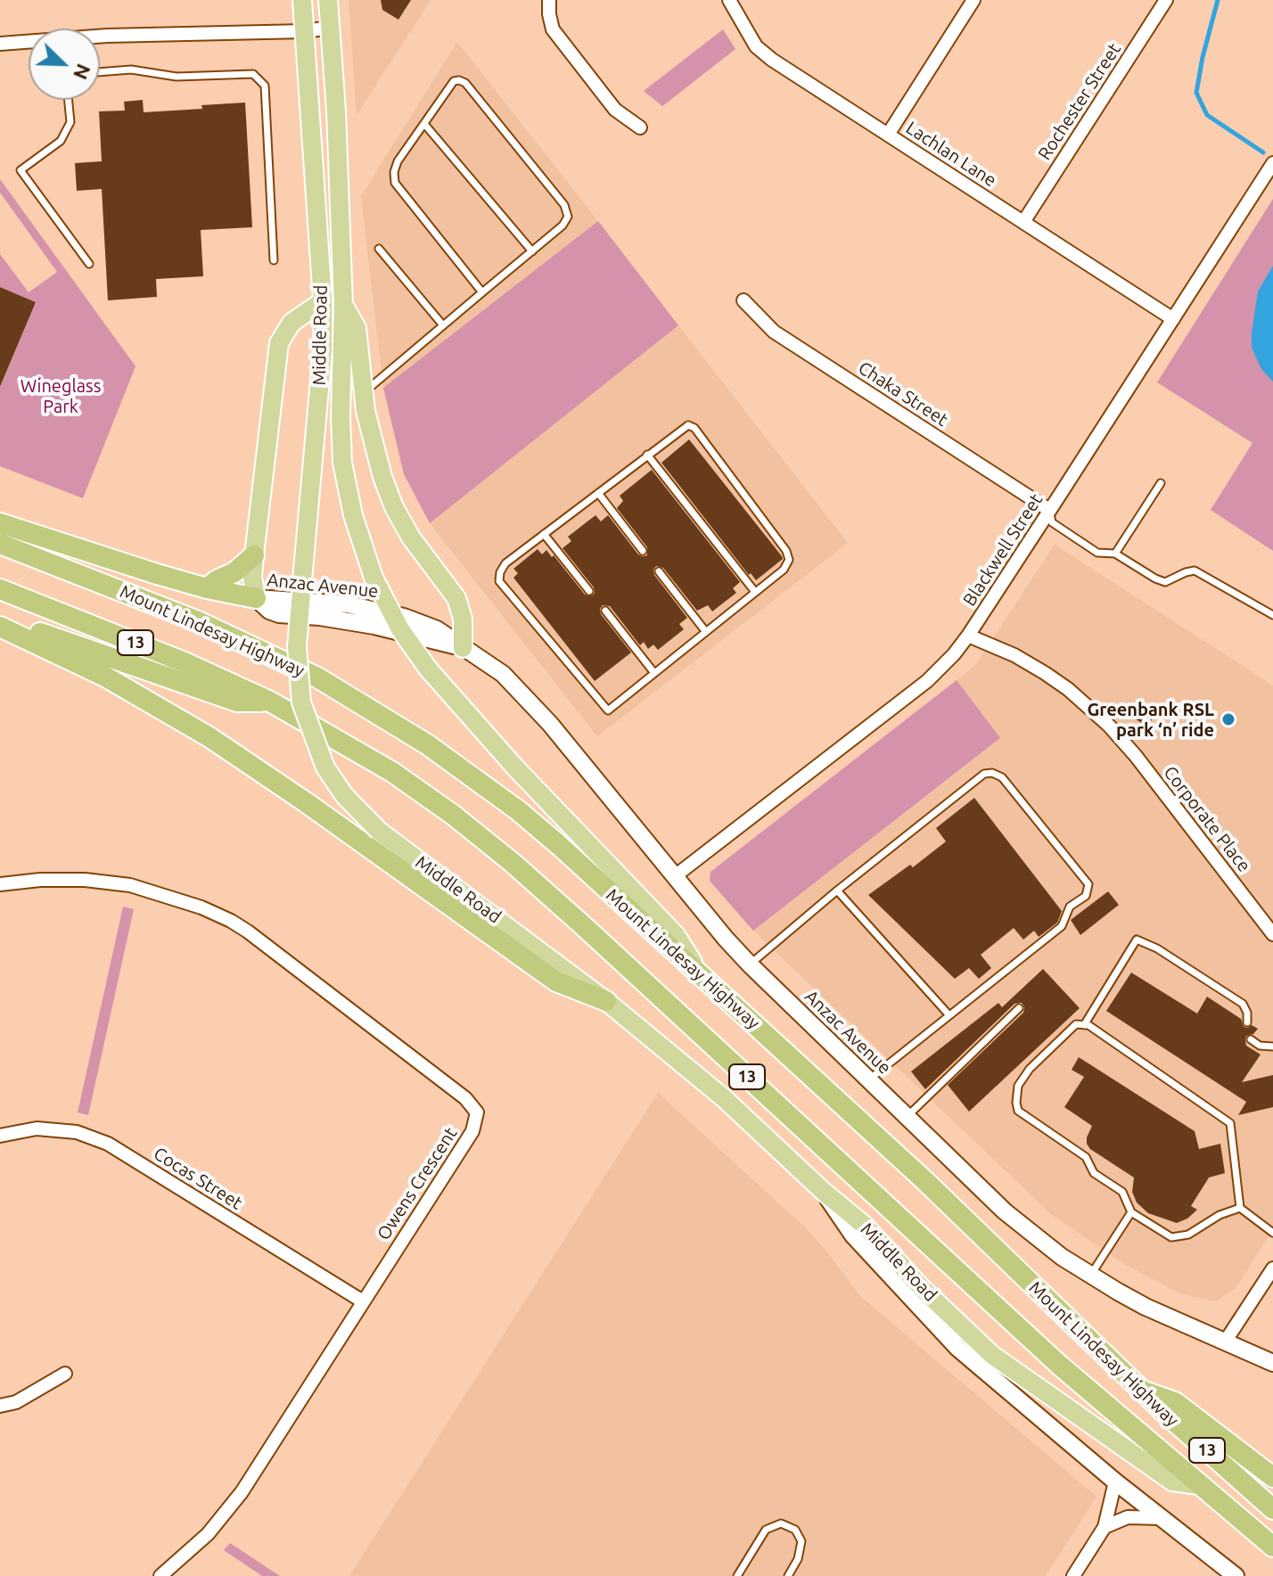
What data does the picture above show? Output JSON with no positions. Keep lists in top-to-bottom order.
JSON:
{
  "streets": {
    "highway": ["Mount Lindesay Highway", "13"],
    "main road": ["Middle Road", "Anzac Avenue"],
    "street": [
      "Rochester Street",
      "Lachlan Lane",
      "Chaka Street",
      "Blackwell Street",
      "Corporate Place",
      "Cocas Street",
      "Owens Crescent"
    ]
  },
  "crossings": [
    ["Rochester Street", "Lachlan Lane"],
    ["Lachlan Lane", "Blackwell Street"],
    ["Middle Road", "Mount Lindesay Highway"],
    ["Chaka Street", "Blackwell Street"],
    ["Blackwell Street", "Anzac Avenue"],
    ["Blackwell Street", "Corporate Place"],
    ["Cocas Street", "Owens Crescent"]
  ],
  "parks": ["Wineglass Park"],
  "places": ["Greenbank RSL park ‘n’ ride"],
  "north": "bottom right"
}
